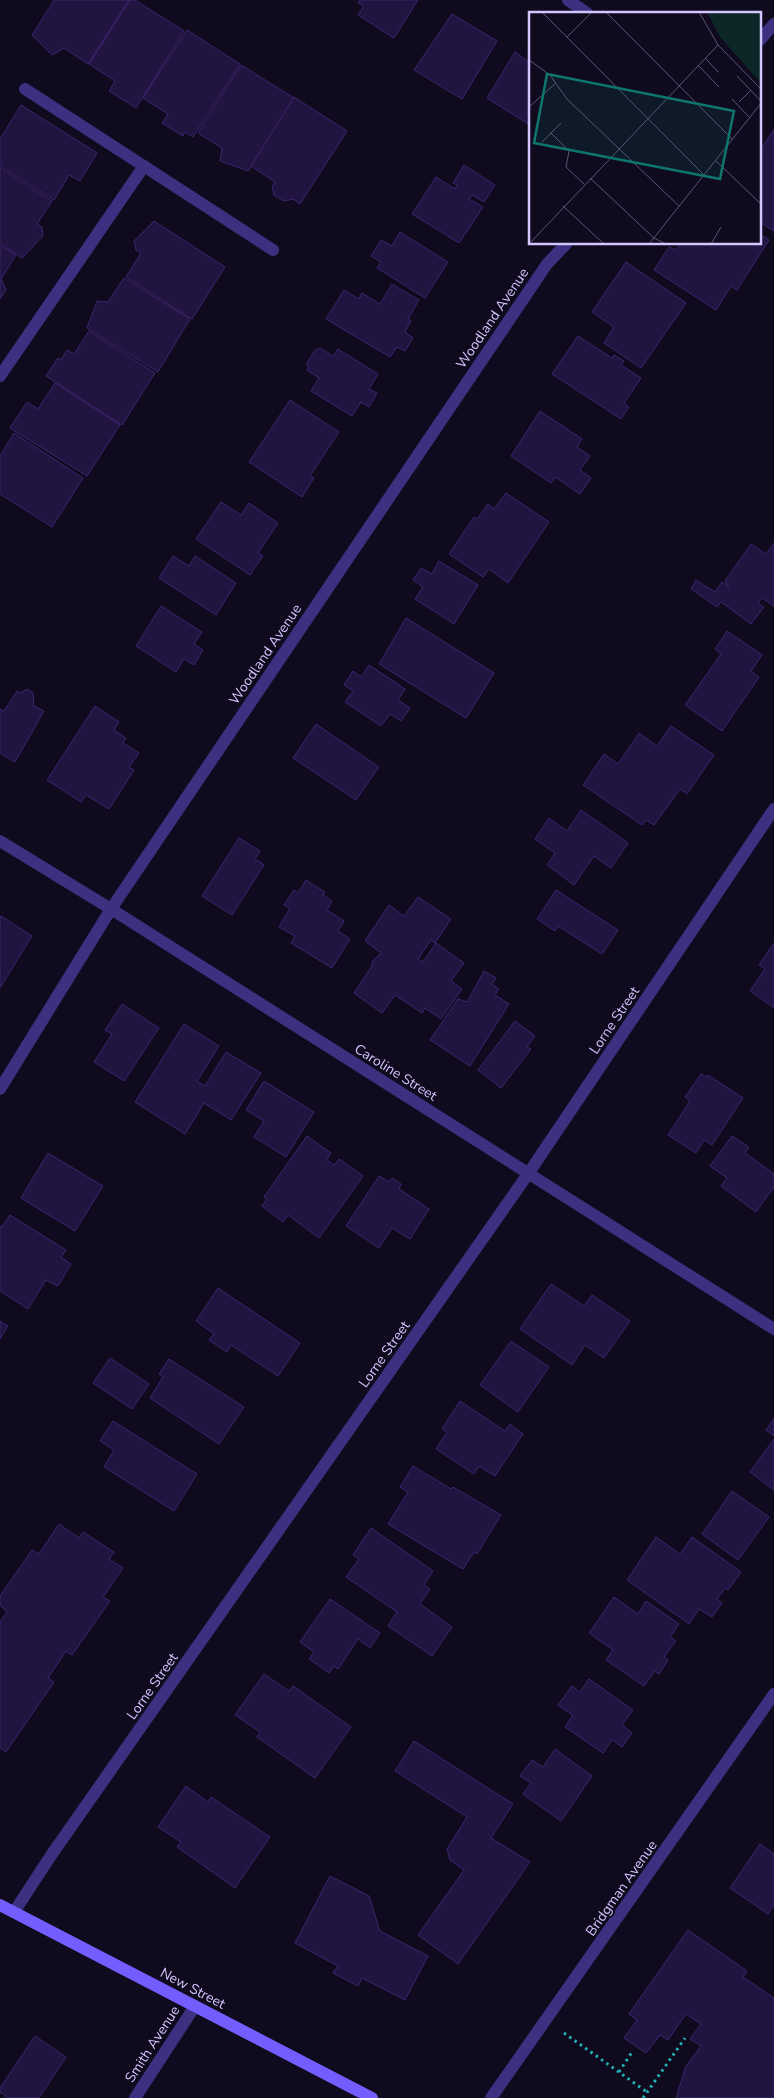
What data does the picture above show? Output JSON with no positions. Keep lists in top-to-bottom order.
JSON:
{
  "streets": {
    "main road": ["New Street"],
    "street": [
      "Woodland Avenue",
      "Lorne Street",
      "Caroline Street",
      "Bridgman Avenue",
      "Smith Avenue"
    ]
  },
  "crossings": [
    ["Woodland Avenue", "Caroline Street"],
    ["Lorne Street", "Caroline Street"],
    ["Lorne Street", "New Street"],
    ["New Street", "Smith Avenue"]
  ]
}
